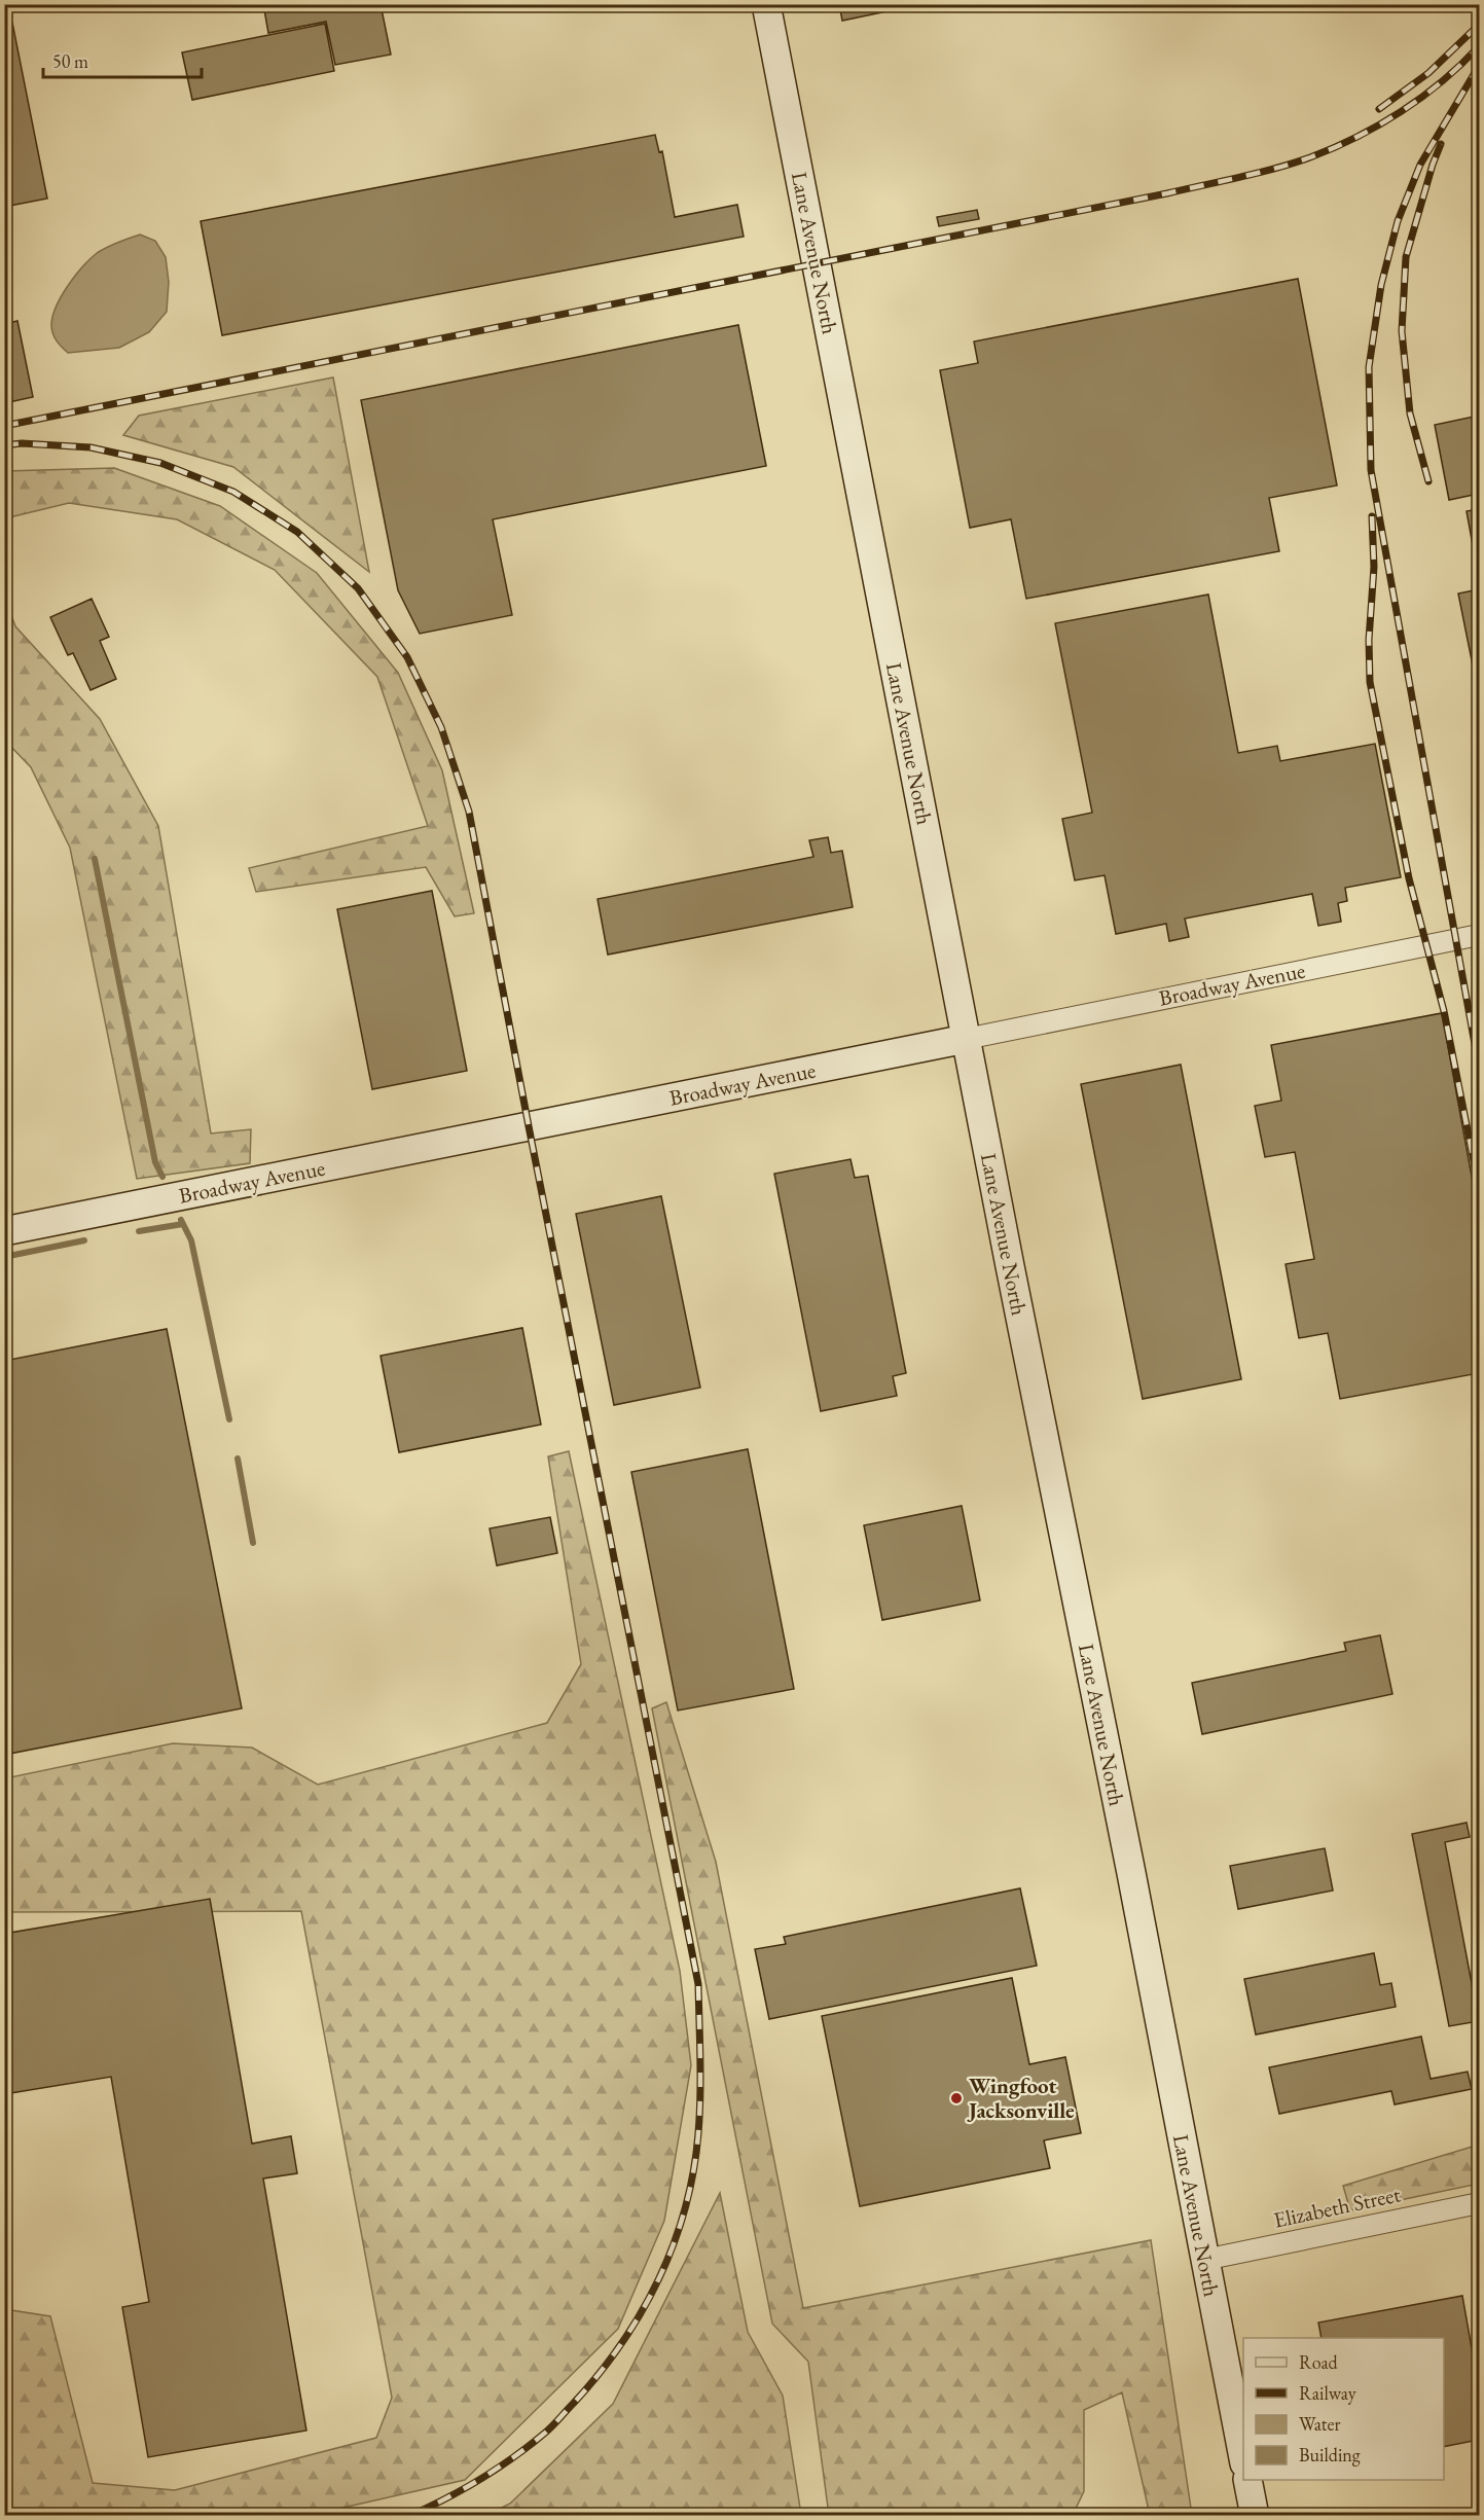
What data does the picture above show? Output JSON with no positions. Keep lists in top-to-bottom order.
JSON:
{
  "streets": {
    "main road": ["Lane Avenue North", "Broadway Avenue"],
    "street": ["Elizabeth Street"]
  },
  "crossings": [
    ["Lane Avenue North", "Broadway Avenue"],
    ["Lane Avenue North", "Elizabeth Street"]
  ],
  "places": ["Wingfoot Jacksonville"],
  "legend": [
    "Road",
    "Railway",
    "Water",
    "Building"
  ],
  "scale_bar": "50 m"
}
